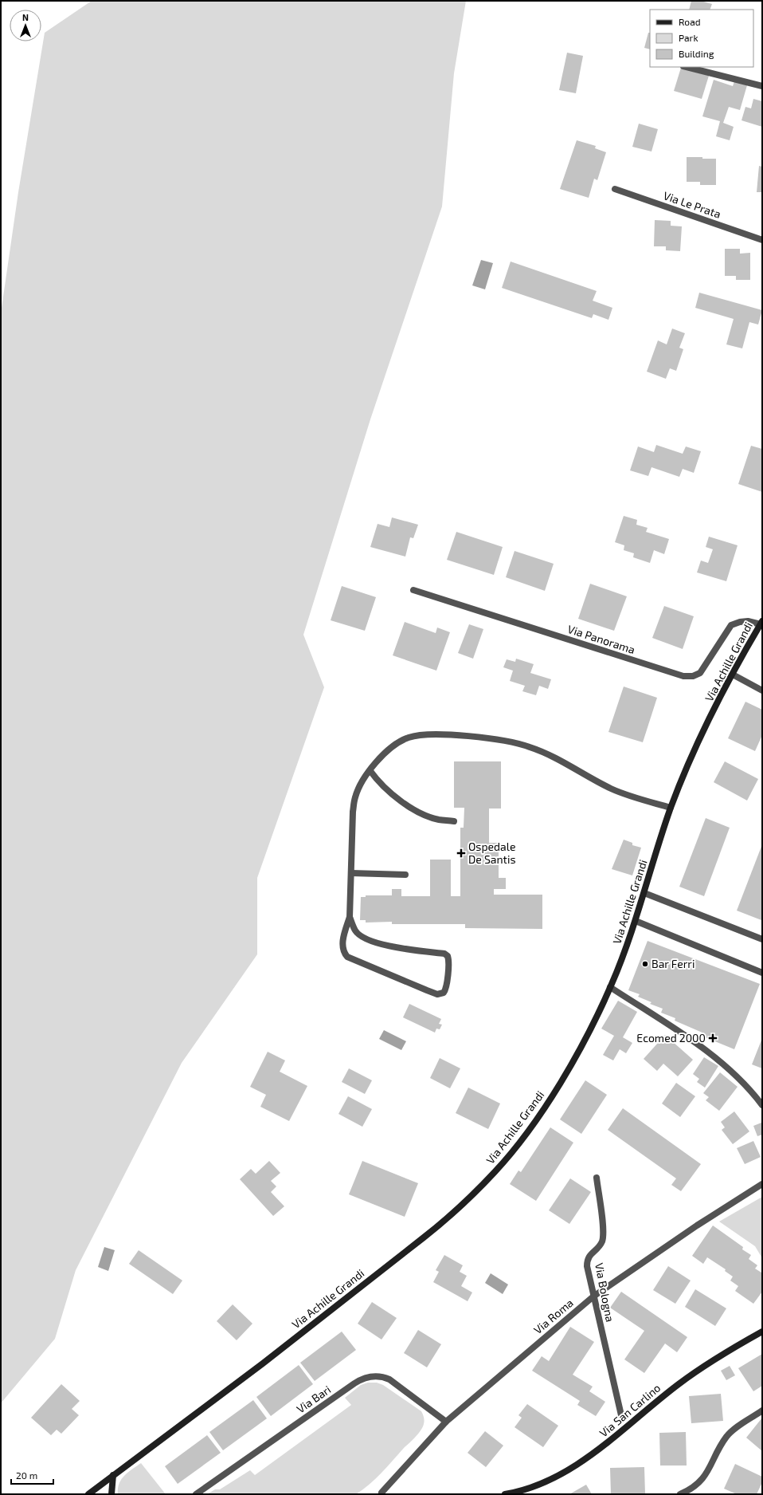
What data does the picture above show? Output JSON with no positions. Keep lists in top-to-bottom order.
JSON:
{
  "streets": {
    "street": [
      "Via Le Prata",
      "Via Panorama",
      "Via Achille Grandi",
      "Via Bologna",
      "Via Roma",
      "Via Bari",
      "Via San Carlino"
    ]
  },
  "crossings": [
    ["Via Panorama", "Via Achille Grandi"],
    ["Via Bologna", "Via Roma"],
    ["Via Roma", "Via Bari"]
  ],
  "places": {
    "health": ["Ospedale De Santis", "Ecomed 2000"],
    "other": ["Bar Ferri"]
  },
  "legend": ["Road", "Park", "Building"],
  "scale_bar": "20 m",
  "north": "top"
}
